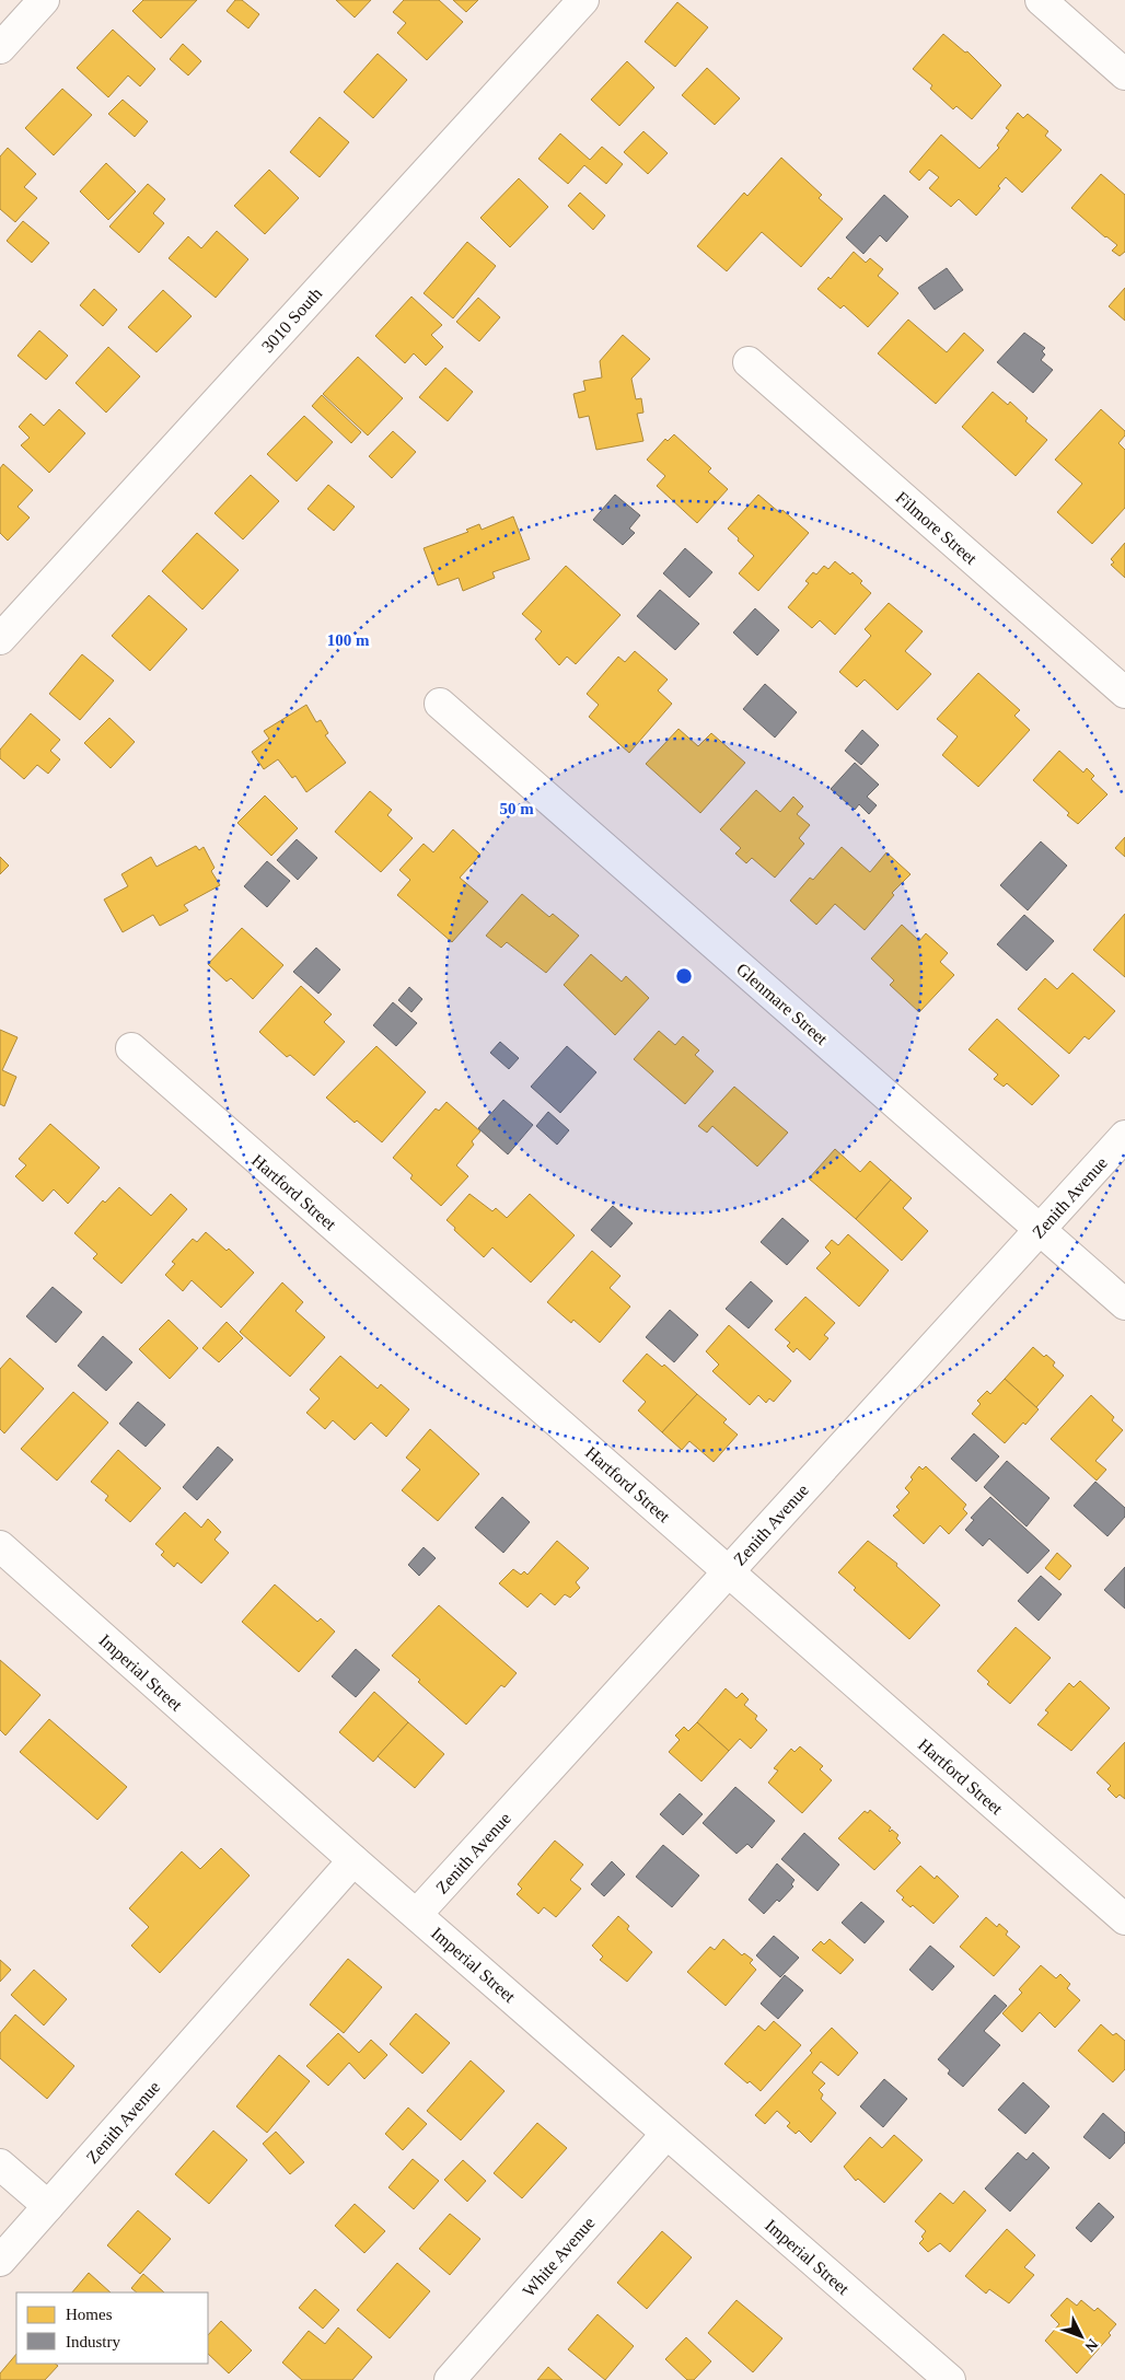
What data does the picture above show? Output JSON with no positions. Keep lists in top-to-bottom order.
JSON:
{
  "streets": {
    "street": [
      "3010 South",
      "Filmore Street",
      "Glenmare Street",
      "Hartford Street",
      "Zenith Avenue",
      "Imperial Street",
      "White Avenue"
    ]
  },
  "crossings": [
    ["Glenmare Street", "Zenith Avenue"],
    ["Hartford Street", "Zenith Avenue"],
    ["Zenith Avenue", "Imperial Street"],
    ["Imperial Street", "White Avenue"]
  ],
  "legend": ["Homes", "Industry"],
  "north": "bottom right",
  "rings": ["100 m", "50 m"]
}
